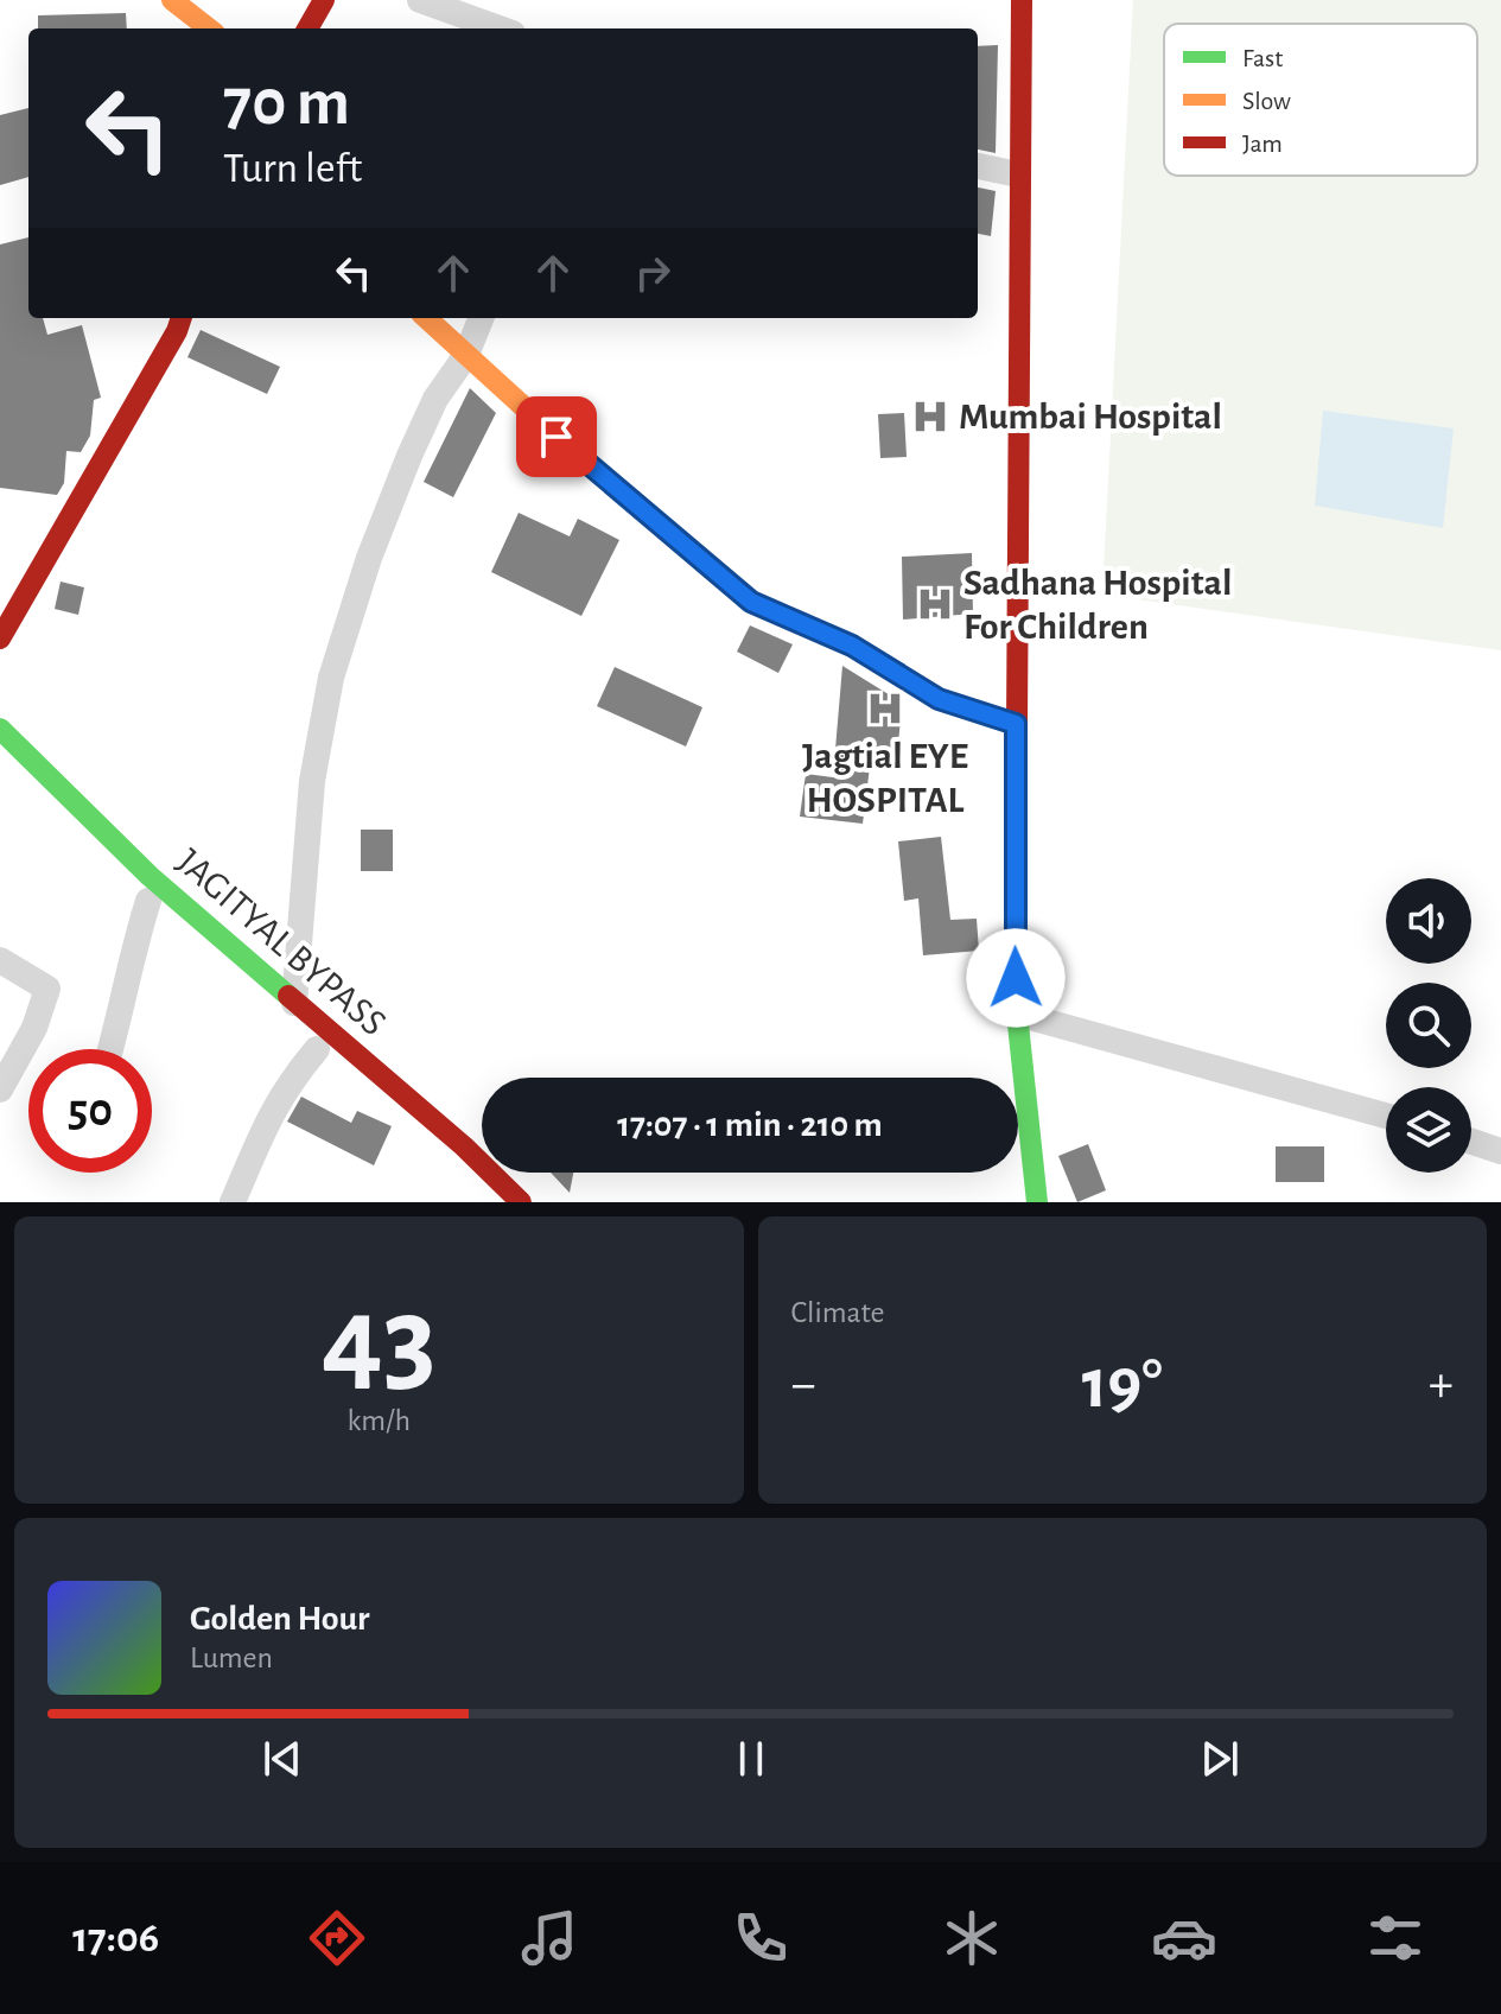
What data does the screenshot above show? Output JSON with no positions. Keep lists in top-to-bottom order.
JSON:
{
  "streets": {
    "main road": ["JAGITYAL BYPASS"]
  },
  "places": {
    "hospital": ["Mumbai Hospital", "Sadhana Hospital For Children", "Jagtial EYE HOSPITAL"]
  },
  "legend": ["Fast", "Slow", "Jam"],
  "page": {
    "turn": ["70 m", "Turn left"],
    "limit": "50",
    "trip": "17:07 · 1 min · 210 m",
    "tile": [
      ["43", "km/h"],
      "Climate"
    ],
    "heat": ["−", "19°", "+"],
    "song": ["Golden Hour", "Lumen"],
    "tabs": "17:06"
  }
}
